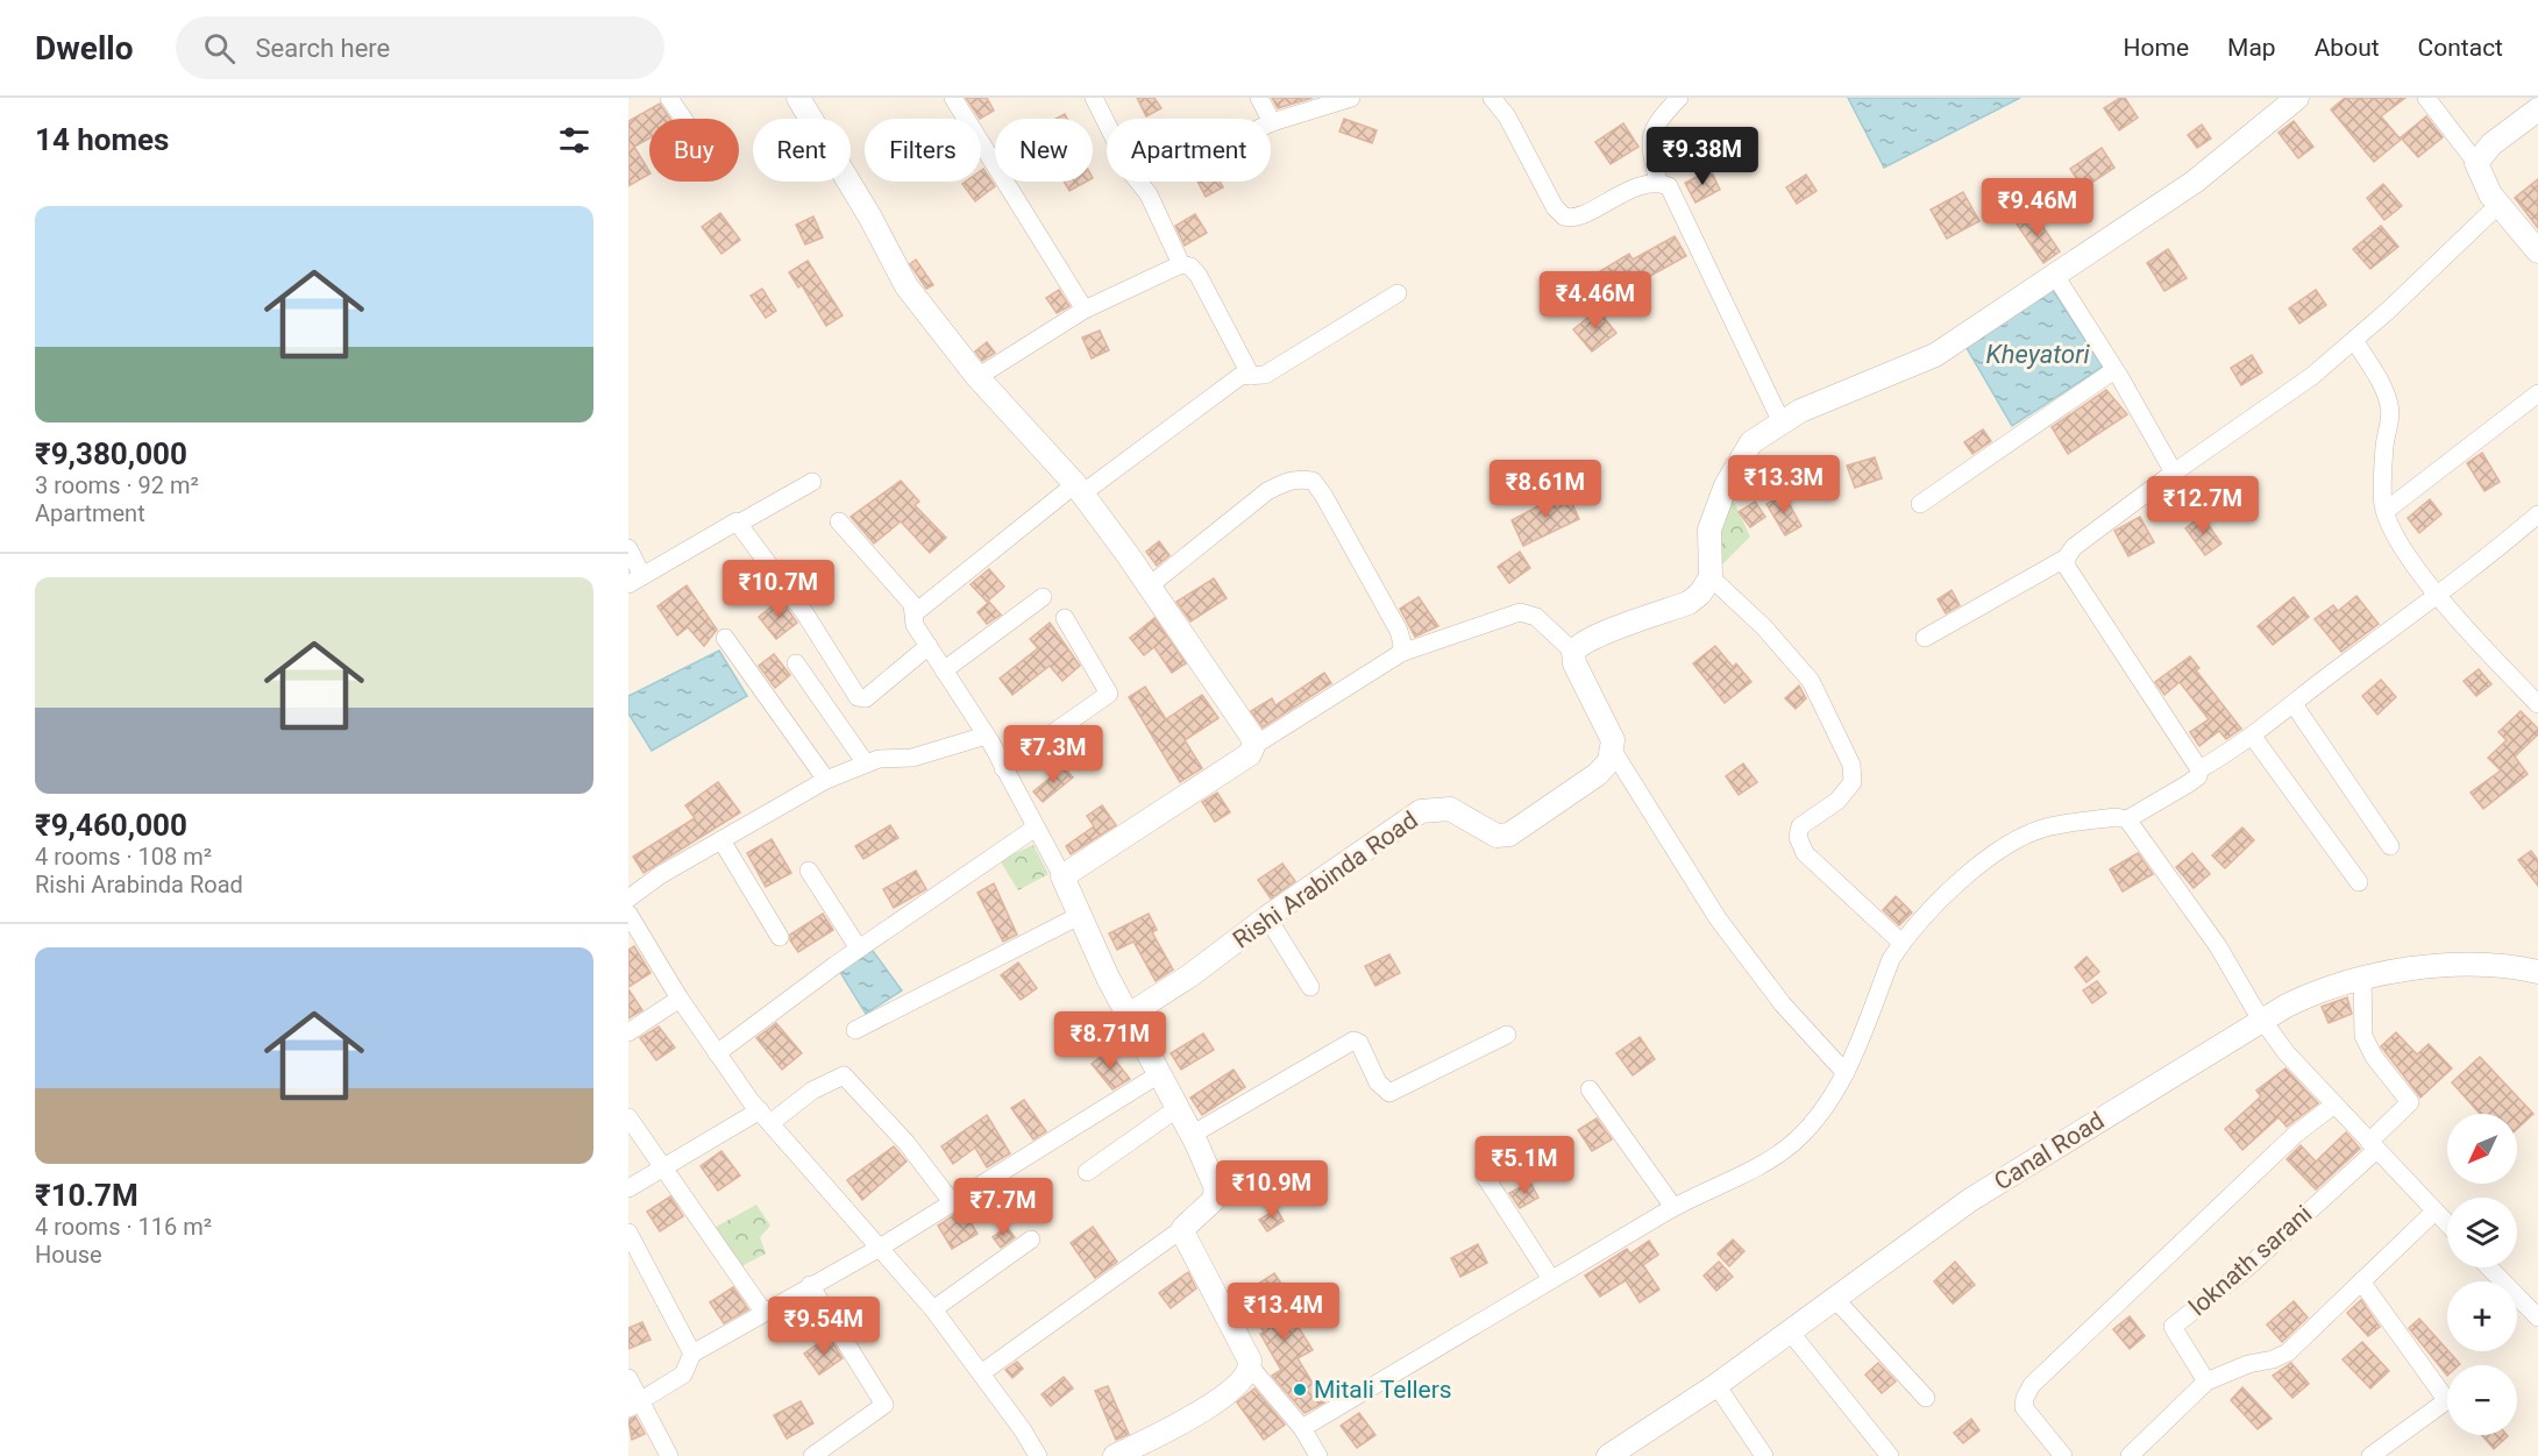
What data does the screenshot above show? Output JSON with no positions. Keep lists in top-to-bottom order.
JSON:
{
  "streets": {
    "street": ["Rishi Arabinda Road", "Canal Road", "loknath sarani"]
  },
  "water": ["Kheyatori"],
  "places": ["Mitali Tellers"],
  "north": "bottom left",
  "page": {
    "header": "Dwello",
    "search": "Search here",
    "nav": [
      "Home",
      "Map",
      "About",
      "Contact"
    ],
    "heading": "14 homes",
    "chip": [
      "Buy",
      "Rent",
      "Filters",
      "New",
      "Apartment"
    ],
    "price": [
      "₹9.38M",
      "₹9.46M",
      "₹4.46M",
      "₹13.3M",
      "₹8.61M",
      "₹12.7M",
      "₹10.7M",
      "₹7.3M",
      "₹8.71M",
      "₹5.1M",
      "₹10.9M",
      "₹7.7M",
      "₹13.4M",
      "₹9.54M"
    ],
    "list": [
      {
        "name": "₹9,380,000",
        "note": "3 rooms · 92 m² · Apartment"
      },
      {
        "name": "₹9,460,000",
        "note": "4 rooms · 108 m² · Rishi Arabinda Road"
      },
      {
        "name": "₹10.7M",
        "note": "4 rooms · 116 m² · House"
      }
    ],
    "map_buttons": ["+", "−"]
  }
}
